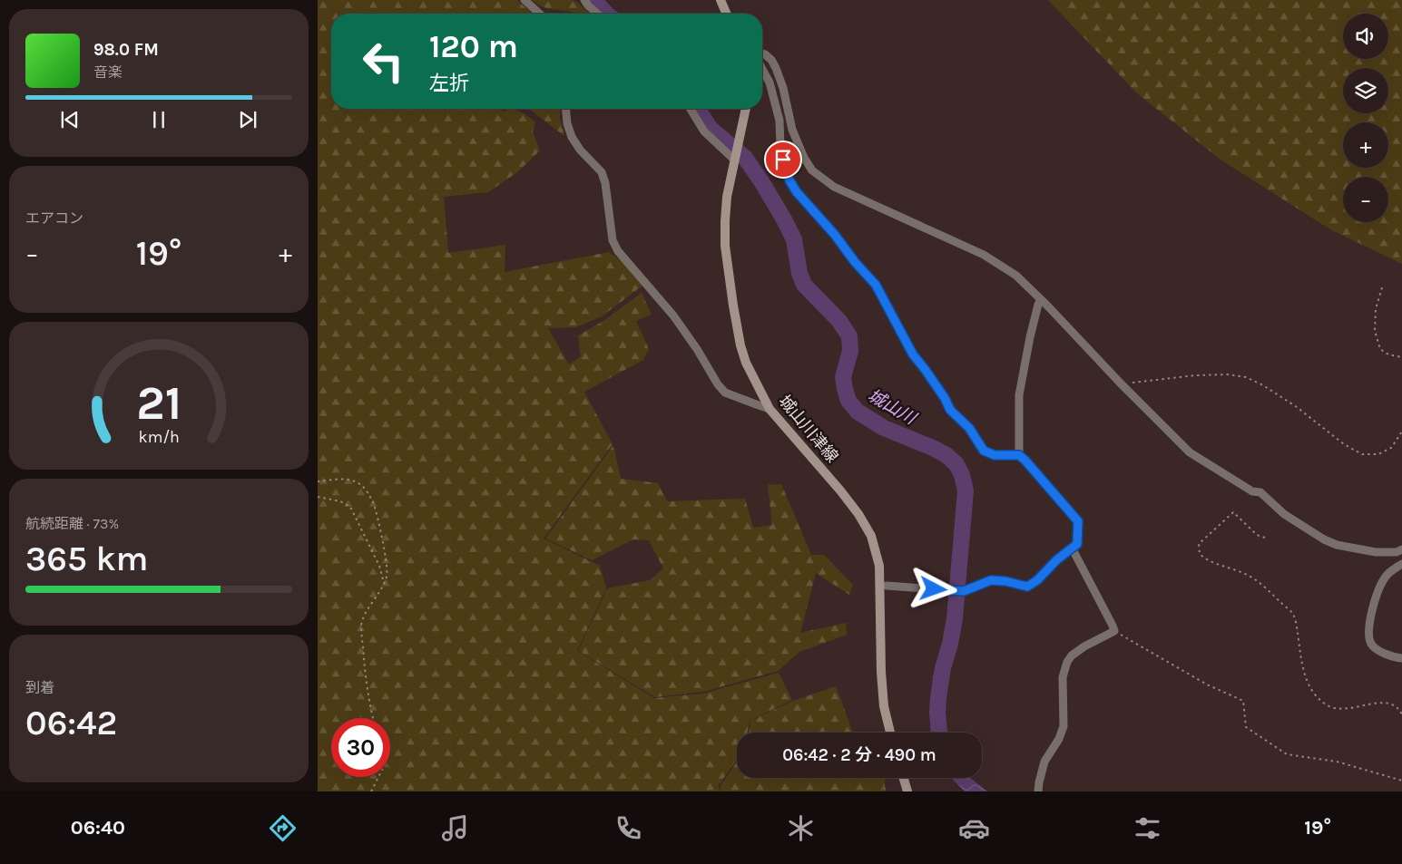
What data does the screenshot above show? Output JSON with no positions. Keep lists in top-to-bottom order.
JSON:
{
  "streets": {
    "main road": ["城山川津線"]
  },
  "water": ["城山川"],
  "page": {
    "map_buttons": ["+", "−"],
    "turn": ["120 m", "左折"],
    "song": ["98.0 FM", "音楽"],
    "tile": [
      "エアコン",
      ["航続距離 · 73%", "365 km"],
      ["到着", "06:42"]
    ],
    "heat": ["−", "19°", "+"],
    "limit": "30",
    "trip": "06:42 · 2 分 · 490 m",
    "tabs": ["06:40", "19°"],
    "gauge": ["21", "km/h"]
  }
}
